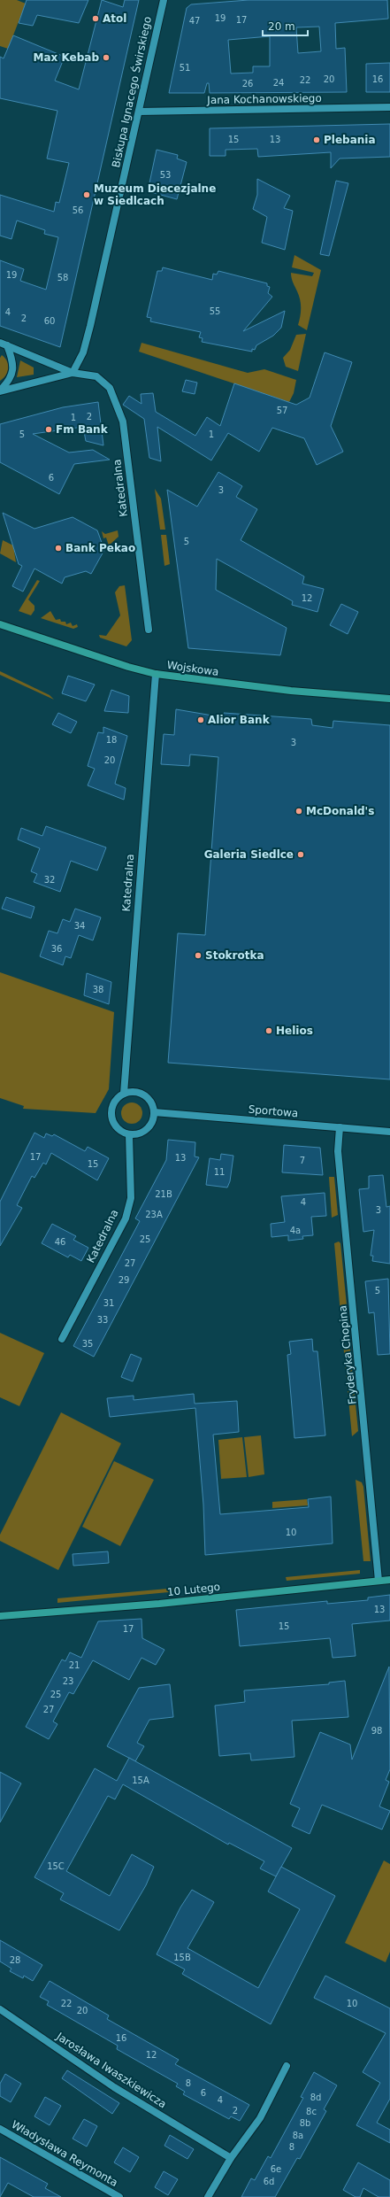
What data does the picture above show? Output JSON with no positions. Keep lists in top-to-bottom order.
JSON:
{
  "streets": {
    "street": [
      "Biskupa Ignacego Świrskiego",
      "Jana Kochanowskiego",
      "Katedralna",
      "Wojskowa",
      "Sportowa",
      "Fryderyka Chopina",
      "10 Lutego",
      "Jarosława Iwaszkiewicza",
      "Władysława Reymonta"
    ]
  },
  "crossings": [
    ["Biskupa Ignacego Świrskiego", "Jana Kochanowskiego"],
    ["Biskupa Ignacego Świrskiego", "Katedralna"],
    ["Katedralna", "Wojskowa"],
    ["Katedralna", "Sportowa"],
    ["Sportowa", "Fryderyka Chopina"],
    ["Fryderyka Chopina", "10 Lutego"]
  ],
  "places": [
    "Atol",
    "Max Kebab",
    "Plebania",
    "Muzeum Diecezjalne w Siedlcach",
    "Fm Bank",
    "Bank Pekao",
    "Alior Bank",
    "McDonald's",
    "Galeria Siedlce",
    "Stokrotka",
    "Helios"
  ],
  "house_numbers": [
    "19",
    "17",
    "47",
    "51",
    "20",
    "16",
    "22",
    "24",
    "26",
    "15",
    "13",
    "53",
    "56",
    "19",
    "58",
    "55",
    "4",
    "2",
    "60",
    "57",
    "2",
    "1",
    "5",
    "1",
    "6",
    "3",
    "5",
    "12",
    "18",
    "3",
    "20",
    "32",
    "34",
    "36",
    "38",
    "17",
    "13",
    "7",
    "15",
    "11",
    "21B",
    "4",
    "3",
    "23A",
    "4a",
    "25",
    "46",
    "27",
    "29",
    "5",
    "31",
    "33",
    "35",
    "10",
    "13",
    "15",
    "17",
    "21",
    "23",
    "25",
    "27",
    "98",
    "15A",
    "15C",
    "15B",
    "28",
    "22",
    "10",
    "20",
    "16",
    "12",
    "8",
    "6",
    "8d",
    "4",
    "2",
    "8c",
    "8b",
    "8a",
    "8",
    "6e",
    "6d"
  ],
  "scale_bar": "20 m"
}
